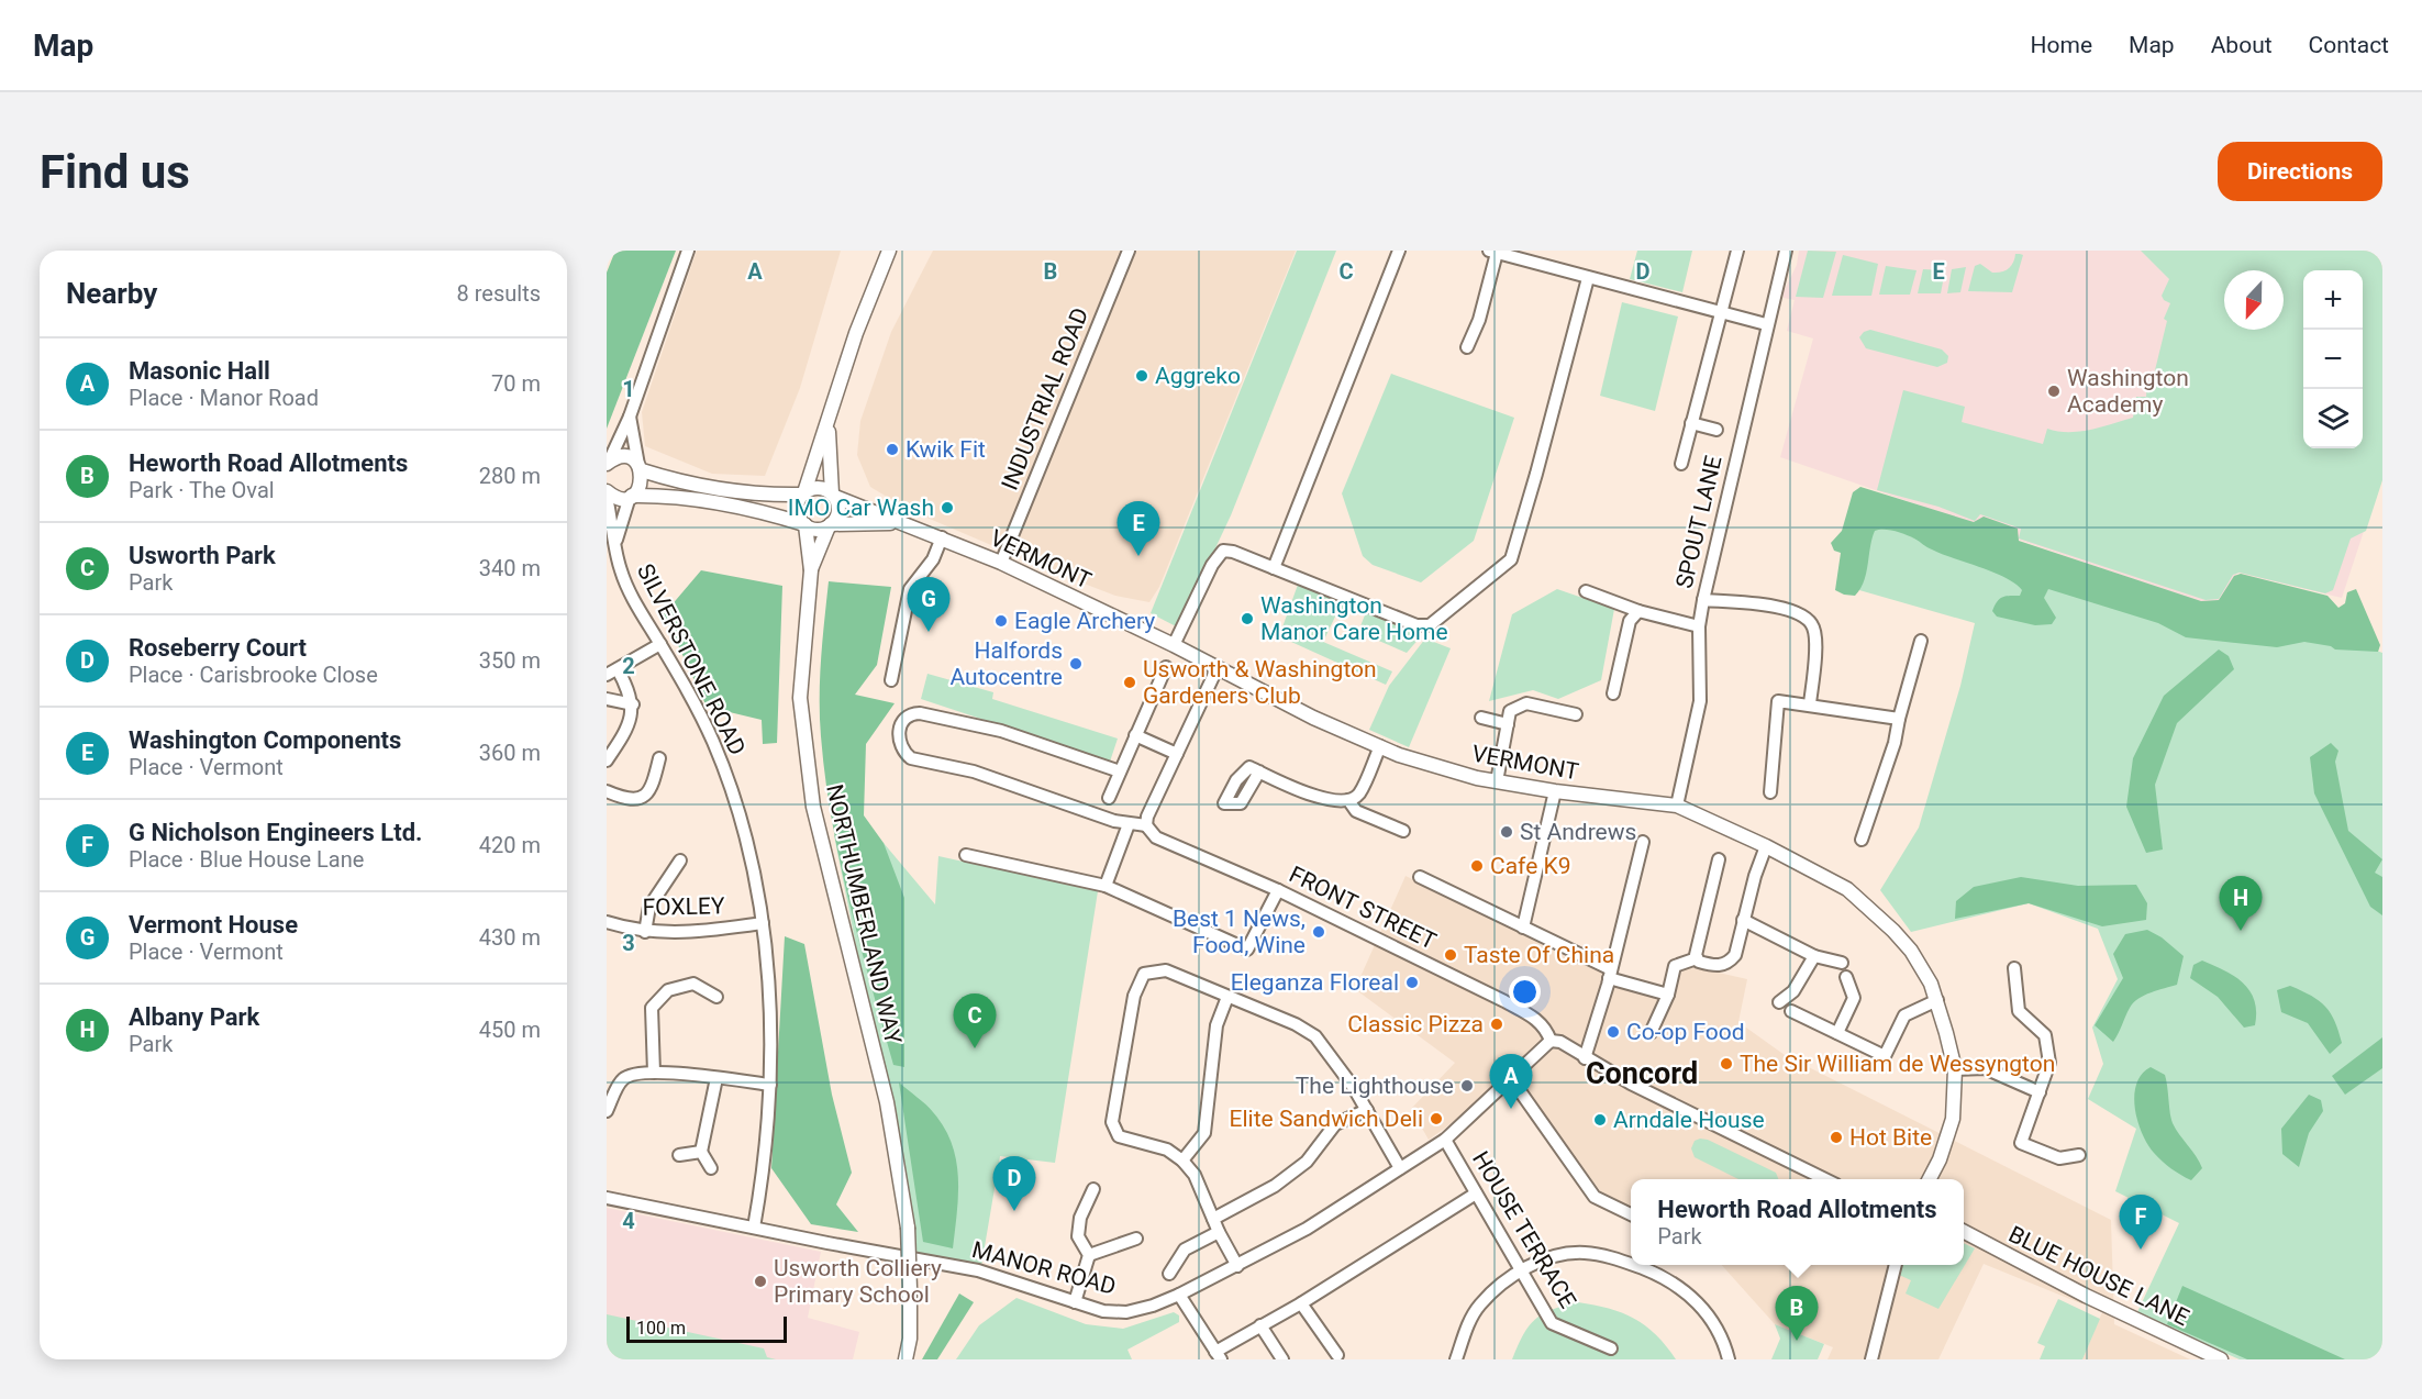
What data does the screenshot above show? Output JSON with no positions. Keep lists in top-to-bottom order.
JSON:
{
  "streets": {
    "main road": ["VERMONT", "NORTHUMBERLAND WAY", "BLUE HOUSE LANE"],
    "street": [
      "INDUSTRIAL ROAD",
      "SPOUT LANE",
      "SILVERSTONE ROAD",
      "FOXLEY",
      "FRONT STREET",
      "HOUSE TERRACE",
      "MANOR ROAD"
    ]
  },
  "crossings": [
    ["INDUSTRIAL ROAD", "VERMONT"],
    ["SPOUT LANE", "VERMONT"],
    ["VERMONT", "NORTHUMBERLAND WAY"],
    ["SILVERSTONE ROAD", "FOXLEY"],
    ["SILVERSTONE ROAD", "MANOR ROAD"],
    ["FRONT STREET", "MANOR ROAD"],
    ["HOUSE TERRACE", "MANOR ROAD"]
  ],
  "districts": ["Concord"],
  "places": [
    "Aggreko",
    "Washington Academy",
    "Kwik Fit",
    "IMO Car Wash",
    "Washington Manor Care Home",
    "Eagle Archery",
    "Halfords Autocentre",
    "Usworth & Washington Gardeners Club",
    "St Andrews",
    "Cafe K9",
    "Best 1 News, Food, Wine",
    "Taste Of China",
    "Eleganza Floreal",
    "Classic Pizza",
    "Co-op Food",
    "The Sir William de Wessyngton",
    "The Lighthouse",
    "Elite Sandwich Deli",
    "Arndale House",
    "Hot Bite",
    "Usworth Colliery Primary School"
  ],
  "scale_bar": "100 m",
  "north": "bottom",
  "page": {
    "header": "Map",
    "nav": [
      "Home",
      "Map",
      "About",
      "Contact"
    ],
    "buttons": "Directions",
    "title": "Find us",
    "heading": ["Nearby", "8 results"],
    "map_buttons": ["+", "−"],
    "list": [
      {
        "mark": "A",
        "name": "Masonic Hall",
        "note": "Place · Manor Road",
        "value": "70 m"
      },
      {
        "mark": "B",
        "name": "Heworth Road Allotments",
        "note": "Park · The Oval",
        "value": "280 m"
      },
      {
        "mark": "C",
        "name": "Usworth Park",
        "note": "Park",
        "value": "340 m"
      },
      {
        "mark": "D",
        "name": "Roseberry Court",
        "note": "Place · Carisbrooke Close",
        "value": "350 m"
      },
      {
        "mark": "E",
        "name": "Washington Components",
        "note": "Place · Vermont",
        "value": "360 m"
      },
      {
        "mark": "F",
        "name": "G Nicholson Engineers Ltd.",
        "note": "Place · Blue House Lane",
        "value": "420 m"
      },
      {
        "mark": "G",
        "name": "Vermont House",
        "note": "Place · Vermont",
        "value": "430 m"
      },
      {
        "mark": "H",
        "name": "Albany Park",
        "note": "Park",
        "value": "450 m"
      }
    ],
    "pins": [
      "E",
      "G",
      "H",
      "C",
      "A",
      "D",
      "F",
      "B"
    ],
    "popup": ["Heworth Road Allotments", "Park"],
    "scale": "100 m"
  },
  "grid": {
    "columns": [
      "A",
      "B",
      "C",
      "D",
      "E"
    ],
    "rows": [
      "1",
      "2",
      "3",
      "4"
    ]
  }
}
